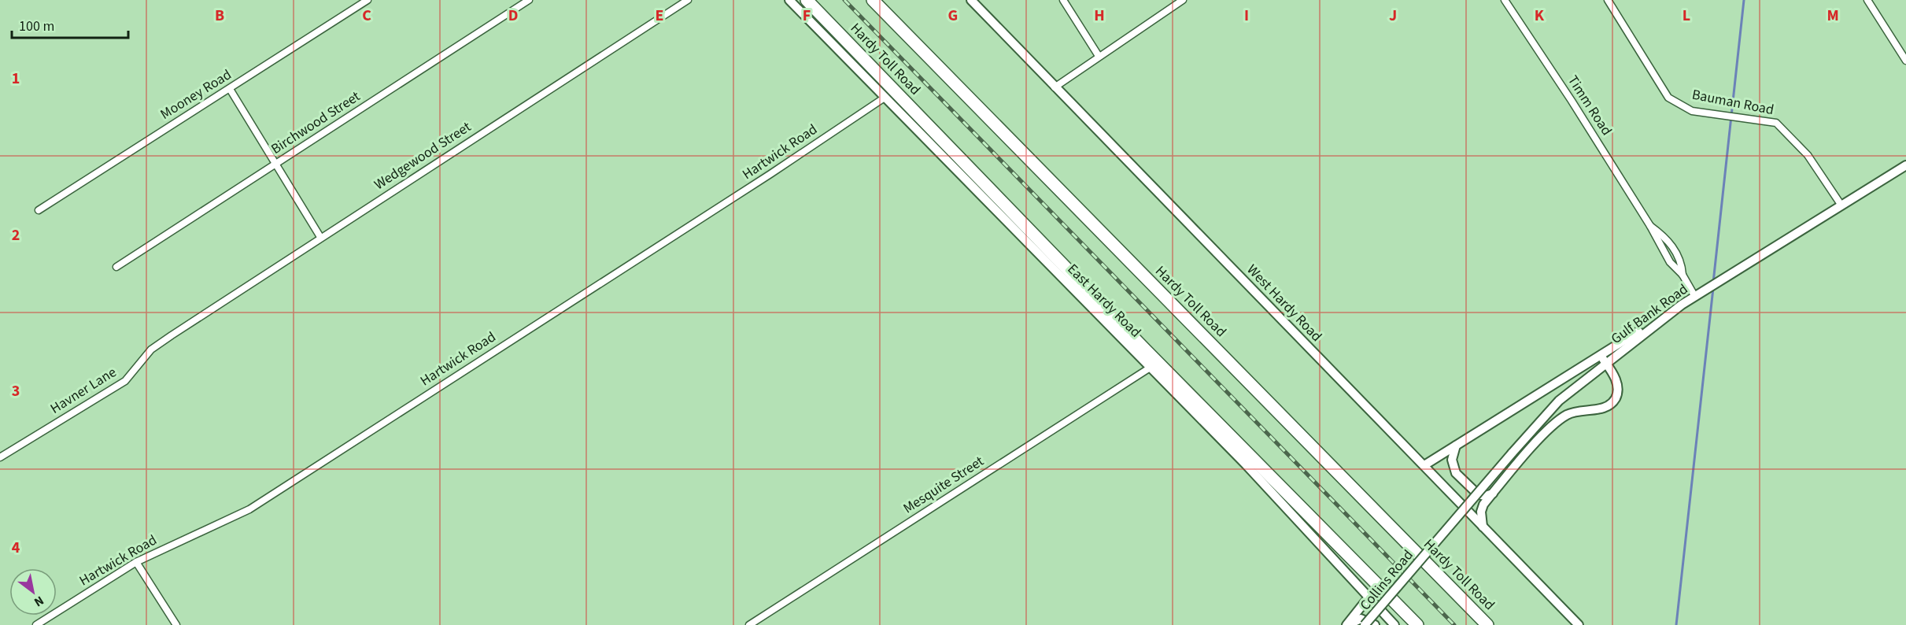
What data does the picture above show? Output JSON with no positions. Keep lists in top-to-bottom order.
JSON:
{
  "streets": {
    "highway": ["Hardy Toll Road"],
    "main road": [
      "East Hardy Road",
      "West Hardy Road",
      "Gulf Bank Road",
      "Collins Road"
    ],
    "street": [
      "Mooney Road",
      "Bauman Road",
      "Timm Road",
      "Birchwood Street",
      "Hartwick Road",
      "Wedgewood Street",
      "Havner Lane",
      "Mesquite Street"
    ]
  },
  "crossings": [
    ["Bauman Road", "Gulf Bank Road"],
    ["Timm Road", "Gulf Bank Road"],
    ["Hartwick Road", "East Hardy Road"],
    ["Wedgewood Street", "Havner Lane"],
    ["East Hardy Road", "Mesquite Street"],
    ["Gulf Bank Road", "Collins Road"]
  ],
  "scale_bar": "100 m",
  "north": "bottom right",
  "grid": {
    "columns": [
      "B",
      "C",
      "D",
      "E",
      "F",
      "G",
      "H",
      "I",
      "J",
      "K",
      "L",
      "M"
    ],
    "rows": [
      "1",
      "2",
      "3",
      "4"
    ]
  }
}
